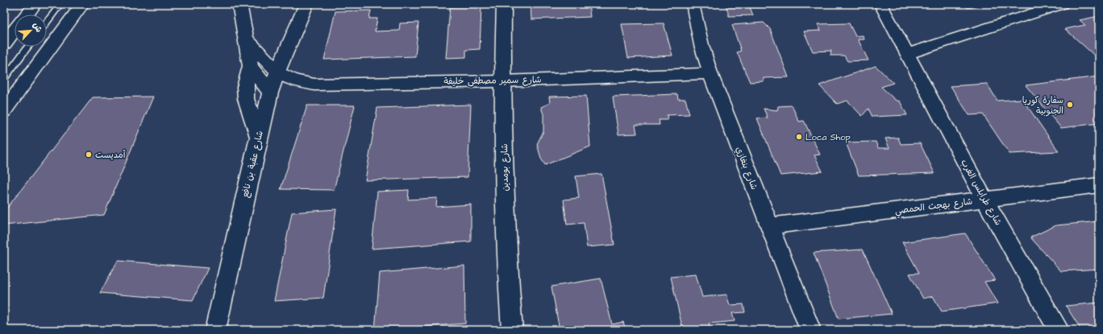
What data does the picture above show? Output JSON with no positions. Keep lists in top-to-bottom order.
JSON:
{
  "streets": {
    "street": [
      "شارع سمير مصطفى خليفة",
      "شارع عقبة بن نافع",
      "شارع بومدين",
      "شارع بنغازي",
      "شارع طرابلس الغرب",
      "شارع بهجت الحمصي"
    ]
  },
  "crossings": [
    ["شارع سمير مصطفى خليفة", "شارع عقبة بن نافع"],
    ["شارع سمير مصطفى خليفة", "شارع بومدين"],
    ["شارع سمير مصطفى خليفة", "شارع بنغازي"],
    ["شارع بنغازي", "شارع بهجت الحمصي"],
    ["شارع طرابلس الغرب", "شارع بهجت الحمصي"]
  ],
  "places": ["سفارة كوريا الجنوبية", "Loca Shop", "أمديست"],
  "north": "top right"
}
